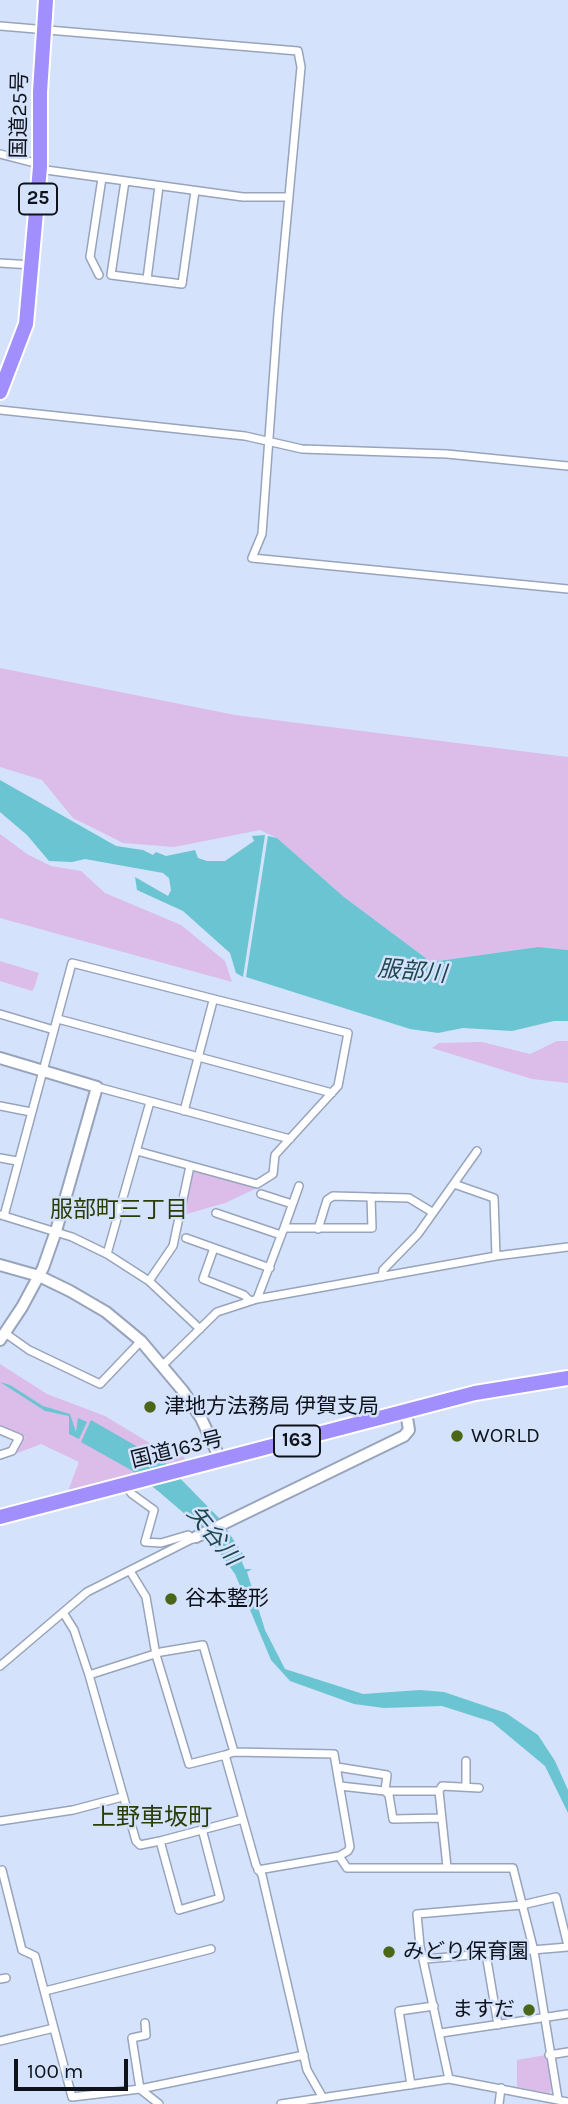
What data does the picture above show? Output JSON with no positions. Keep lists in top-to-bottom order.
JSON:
{
  "streets": {
    "highway": [
      "国道25号",
      "25",
      "163",
      "国道163号"
    ]
  },
  "districts": ["服部町三丁目", "上野車坂町"],
  "water": ["服部川", "矢谷川"],
  "places": [
    "津地方法務局 伊賀支局",
    "WORLD",
    "谷本整形",
    "みどり保育園",
    "ますだ"
  ],
  "scale_bar": "100 m"
}
